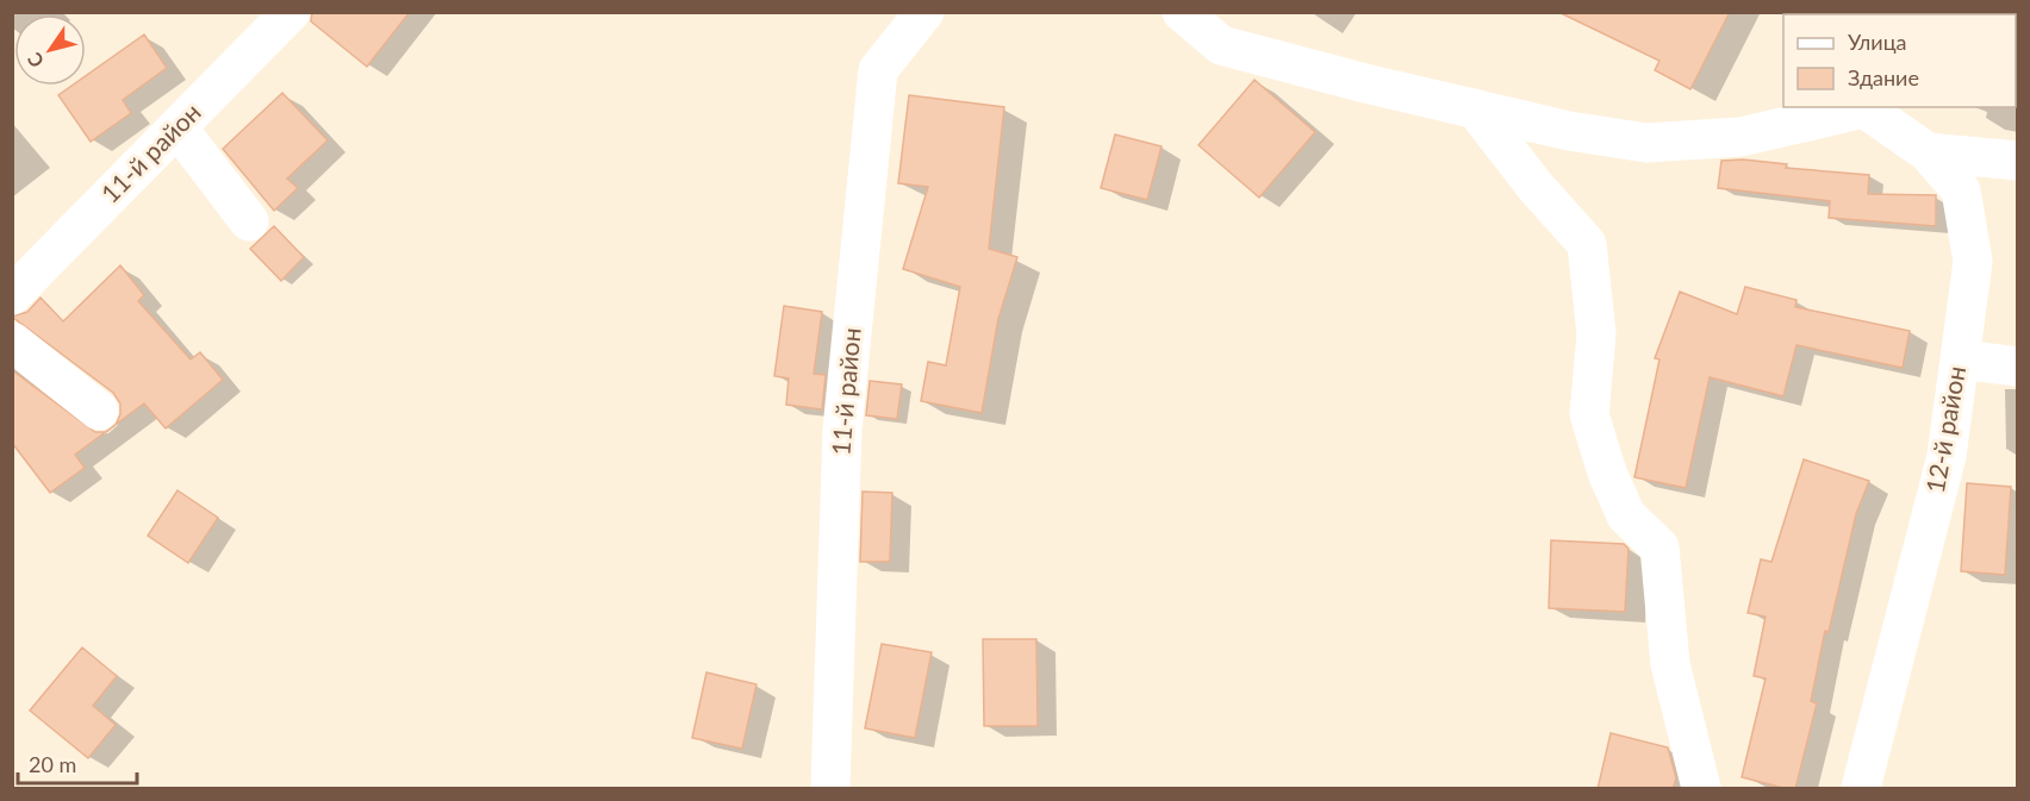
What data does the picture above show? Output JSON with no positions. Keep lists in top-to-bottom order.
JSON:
{
  "streets": {
    "street": ["11-й район", "12-й район"]
  },
  "legend": ["Улица", "Здание"],
  "scale_bar": "20 m",
  "north": "bottom left"
}
